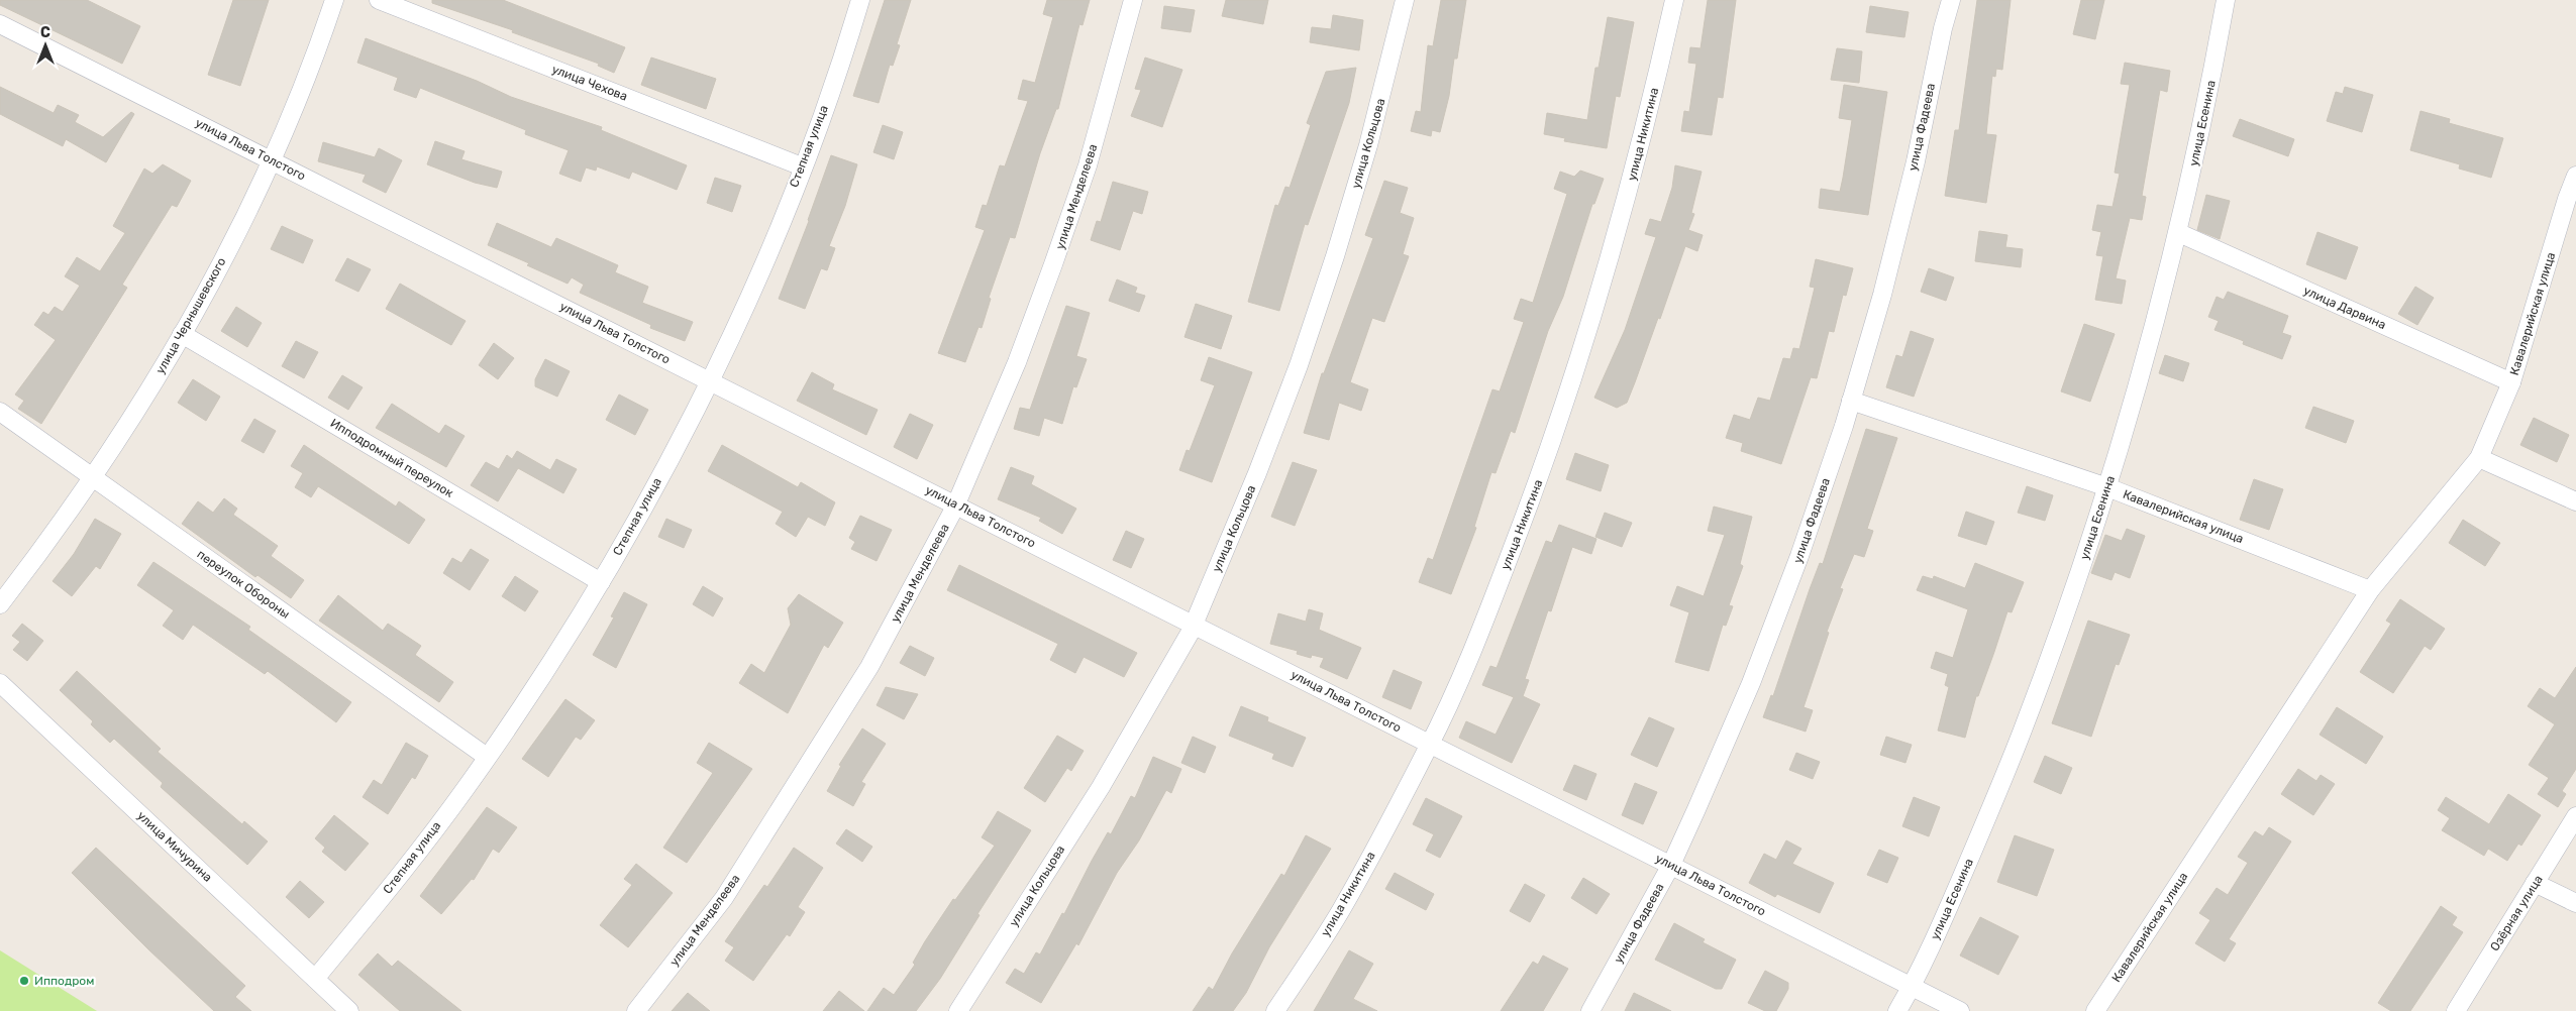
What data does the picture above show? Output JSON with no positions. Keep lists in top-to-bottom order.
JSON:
{
  "streets": {
    "street": [
      "улица Чехова",
      "улица Есенина",
      "улица Фадеева",
      "улица Никитина",
      "улица Кольцова",
      "Степная улица",
      "улица Льва Толстого",
      "улица Менделеева",
      "улица Дарвина",
      "Кавалерийская улица",
      "улица Чернышевского",
      "Ипподромный переулок",
      "переулок Обороны",
      "улица Мичурина",
      "Озёрная улица"
    ]
  },
  "crossings": [
    ["улица Чехова", "Степная улица"],
    ["улица Есенина", "улица Льва Толстого"],
    ["улица Есенина", "улица Дарвина"],
    ["улица Есенина", "Кавалерийская улица"],
    ["улица Фадеева", "улица Льва Толстого"],
    ["улица Фадеева", "Кавалерийская улица"],
    ["улица Никитина", "улица Льва Толстого"],
    ["улица Кольцова", "улица Льва Толстого"],
    ["Степная улица", "улица Льва Толстого"],
    ["Степная улица", "Ипподромный переулок"],
    ["Степная улица", "переулок Обороны"],
    ["Степная улица", "улица Мичурина"],
    ["улица Льва Толстого", "улица Менделеева"],
    ["улица Льва Толстого", "улица Чернышевского"],
    ["улица Дарвина", "Кавалерийская улица"],
    ["улица Чернышевского", "Ипподромный переулок"],
    ["улица Чернышевского", "переулок Обороны"]
  ],
  "places": ["Ипподром"],
  "north": "top"
}
